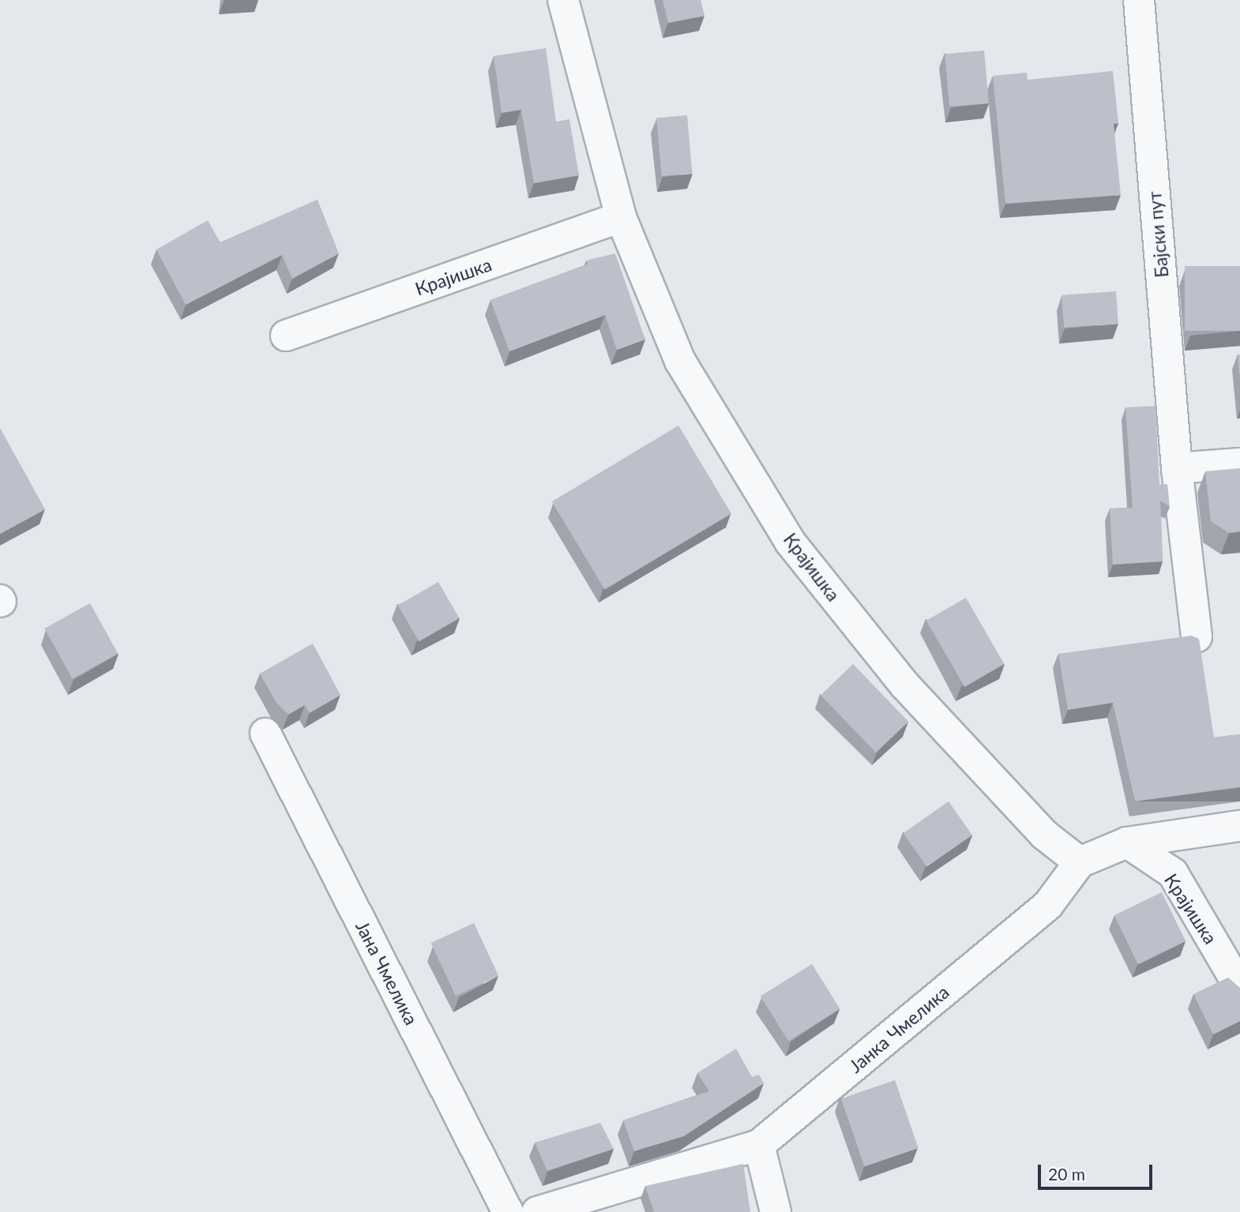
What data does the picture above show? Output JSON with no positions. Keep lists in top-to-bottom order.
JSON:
{
  "streets": {
    "street": [
      "Бајски пут",
      "Крајишка",
      "Јана Чмелика",
      "Јанка Чмелика"
    ]
  },
  "crossings": [
    ["Крајишка", "Јанка Чмелика"]
  ],
  "scale_bar": "20 m"
}
